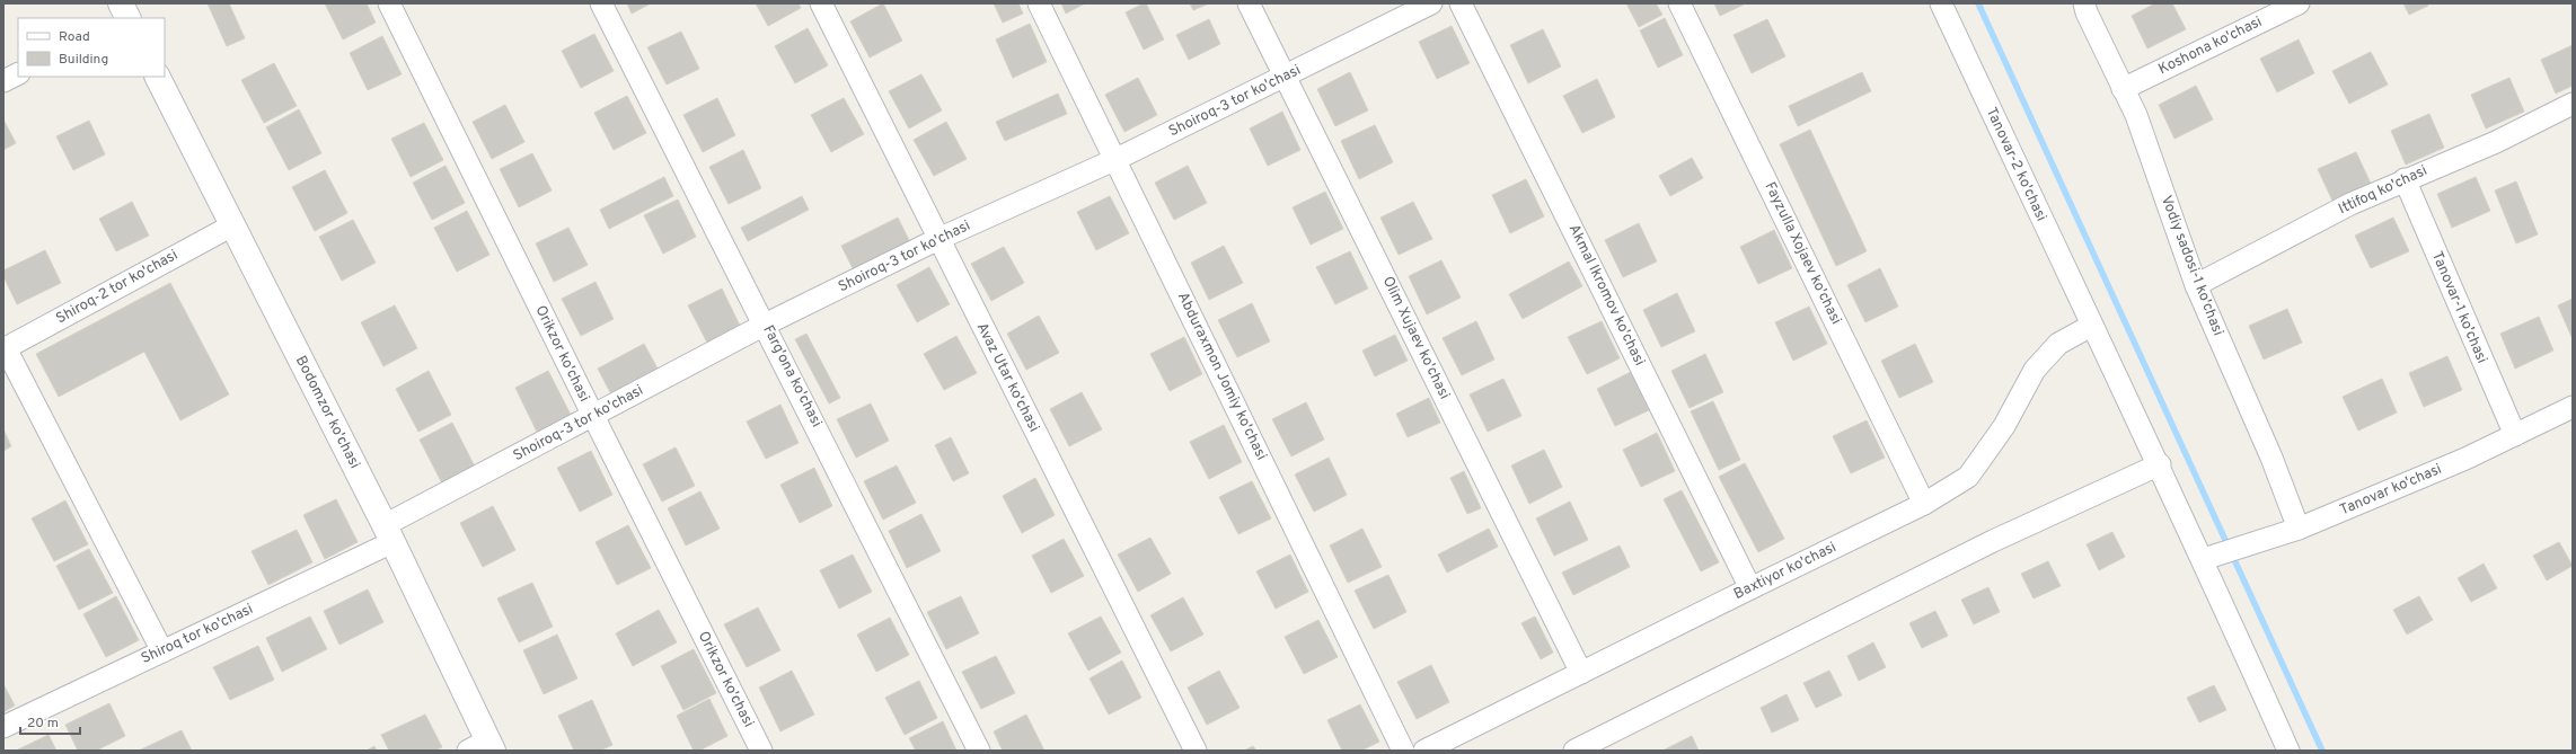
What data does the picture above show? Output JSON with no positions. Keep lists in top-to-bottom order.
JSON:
{
  "streets": {
    "street": [
      "Koshona ko'chasi",
      "Shoiroq-3 tor ko'chasi",
      "Tanovar-2 ko'chasi",
      "Ittifoq ko'chasi",
      "Fayzulla Xojaev ko'chasi",
      "Vodiy sadosi-1 ko'chasi",
      "Shiroq-2 tor ko'chasi",
      "Akmal Ikromov ko'chasi",
      "Tanovar-1 ko'chasi",
      "Olim Xujaev ko'chasi",
      "Orikzor ko'chasi",
      "Farg'ona ko'chasi",
      "Abduraxmon Jomiy ko'chasi",
      "Avaz Utar ko'chasi",
      "Bodomzor ko'chasi",
      "Tanovar ko'chasi",
      "Baxtiyor ko'chasi",
      "Shiroq tor ko'chasi"
    ]
  },
  "crossings": [
    ["Koshona ko'chasi", "Vodiy sadosi-1 ko'chasi"],
    ["Shoiroq-3 tor ko'chasi", "Olim Xujaev ko'chasi"],
    ["Shoiroq-3 tor ko'chasi", "Orikzor ko'chasi"],
    ["Shoiroq-3 tor ko'chasi", "Farg'ona ko'chasi"],
    ["Shoiroq-3 tor ko'chasi", "Abduraxmon Jomiy ko'chasi"],
    ["Shoiroq-3 tor ko'chasi", "Avaz Utar ko'chasi"],
    ["Shoiroq-3 tor ko'chasi", "Bodomzor ko'chasi"],
    ["Shoiroq-3 tor ko'chasi", "Shiroq tor ko'chasi"],
    ["Tanovar-2 ko'chasi", "Tanovar ko'chasi"],
    ["Tanovar-2 ko'chasi", "Baxtiyor ko'chasi"],
    ["Ittifoq ko'chasi", "Vodiy sadosi-1 ko'chasi"],
    ["Ittifoq ko'chasi", "Tanovar-1 ko'chasi"],
    ["Fayzulla Xojaev ko'chasi", "Baxtiyor ko'chasi"],
    ["Vodiy sadosi-1 ko'chasi", "Tanovar ko'chasi"],
    ["Shiroq-2 tor ko'chasi", "Bodomzor ko'chasi"],
    ["Akmal Ikromov ko'chasi", "Baxtiyor ko'chasi"],
    ["Tanovar-1 ko'chasi", "Tanovar ko'chasi"],
    ["Olim Xujaev ko'chasi", "Baxtiyor ko'chasi"],
    ["Bodomzor ko'chasi", "Shiroq tor ko'chasi"]
  ],
  "legend": ["Road", "Building"],
  "scale_bar": "20 m"
}
